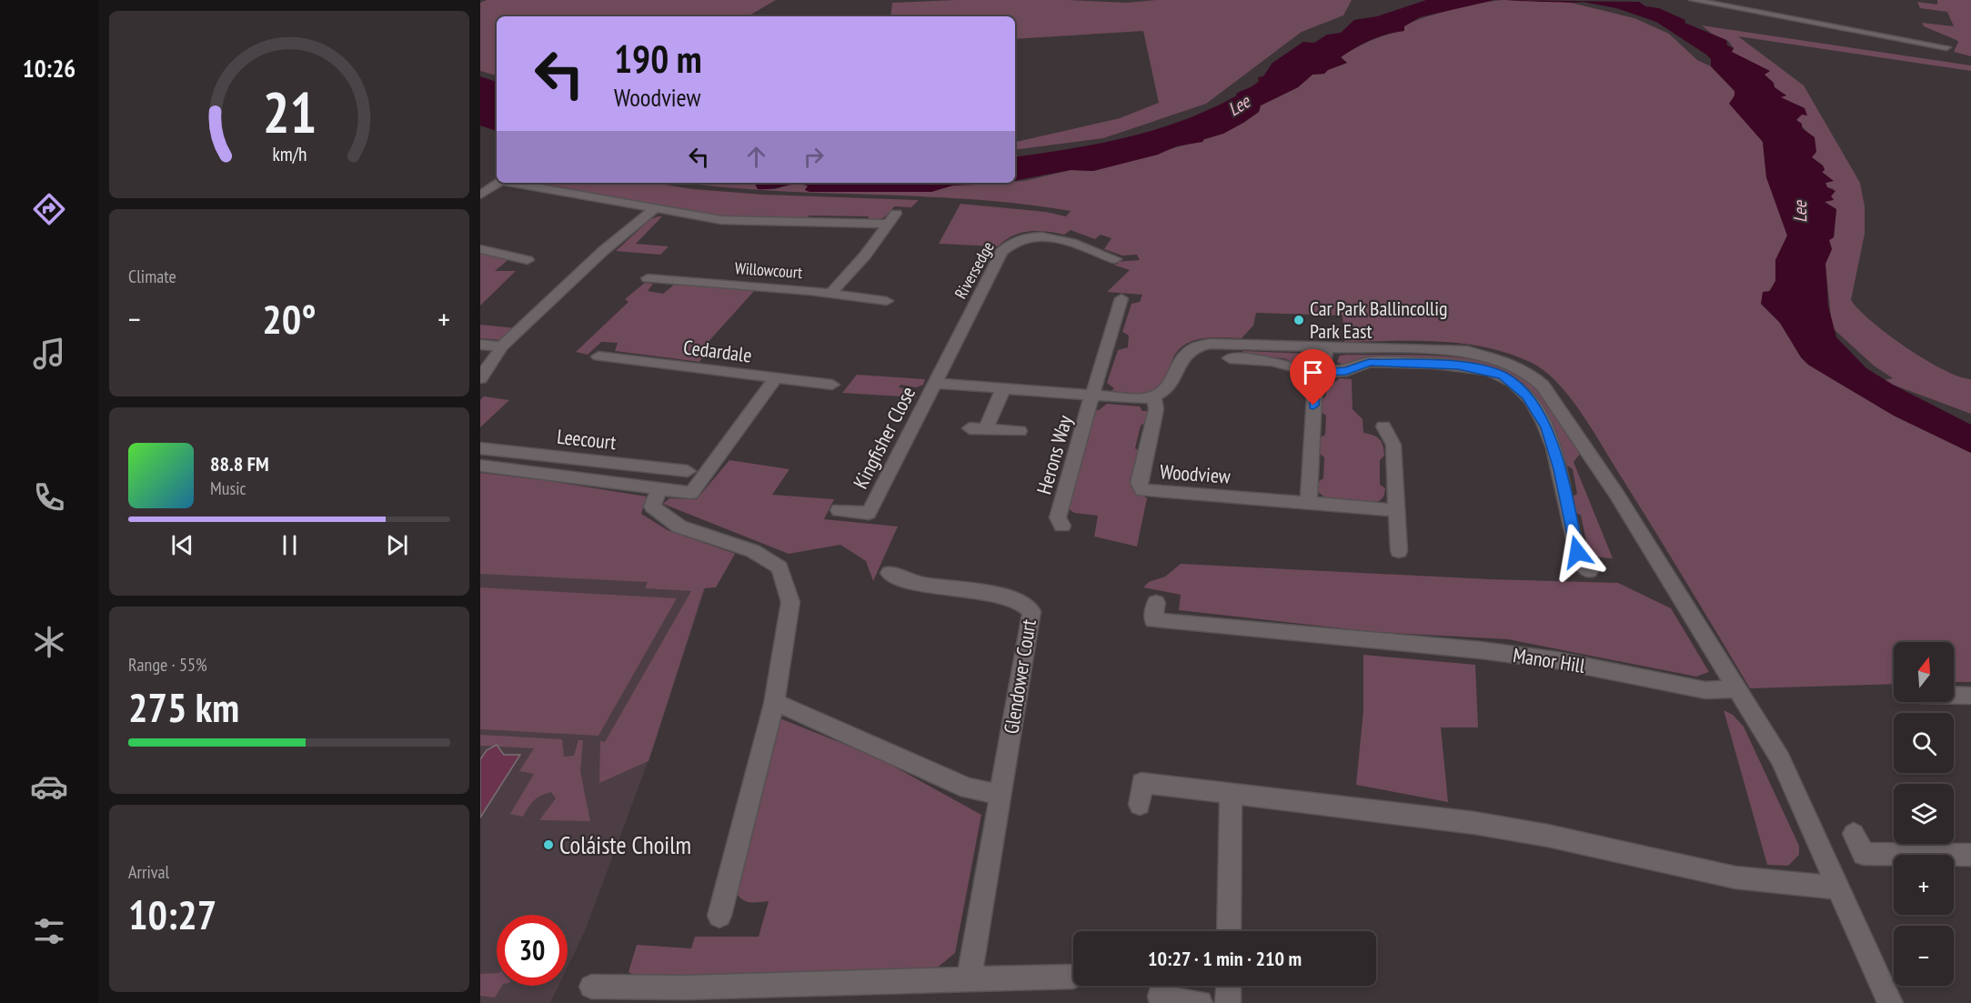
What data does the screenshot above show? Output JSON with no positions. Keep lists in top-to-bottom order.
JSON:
{
  "streets": {
    "street": [
      "Willowcourt",
      "Riversedge",
      "Cedardale",
      "Kingfisher Close",
      "Leecourt",
      "Herons Way",
      "Woodview",
      "Manor Hill",
      "Glendower Court"
    ]
  },
  "crossings": [
    ["Riversedge", "Kingfisher Close"]
  ],
  "water": ["Lee"],
  "places": ["Car Park Ballincollig Park East", "Coláiste Choilm"],
  "north": "top",
  "page": {
    "tabs": "10:26",
    "turn": ["190 m", "Woodview"],
    "tile": [
      "Climate",
      ["Range · 55%", "275 km"],
      ["Arrival", "10:27"]
    ],
    "heat": ["−", "20°", "+"],
    "song": ["88.8 FM", "Music"],
    "map_buttons": ["+", "−"],
    "limit": "30",
    "trip": "10:27 · 1 min · 210 m",
    "gauge": ["21", "km/h"]
  }
}
